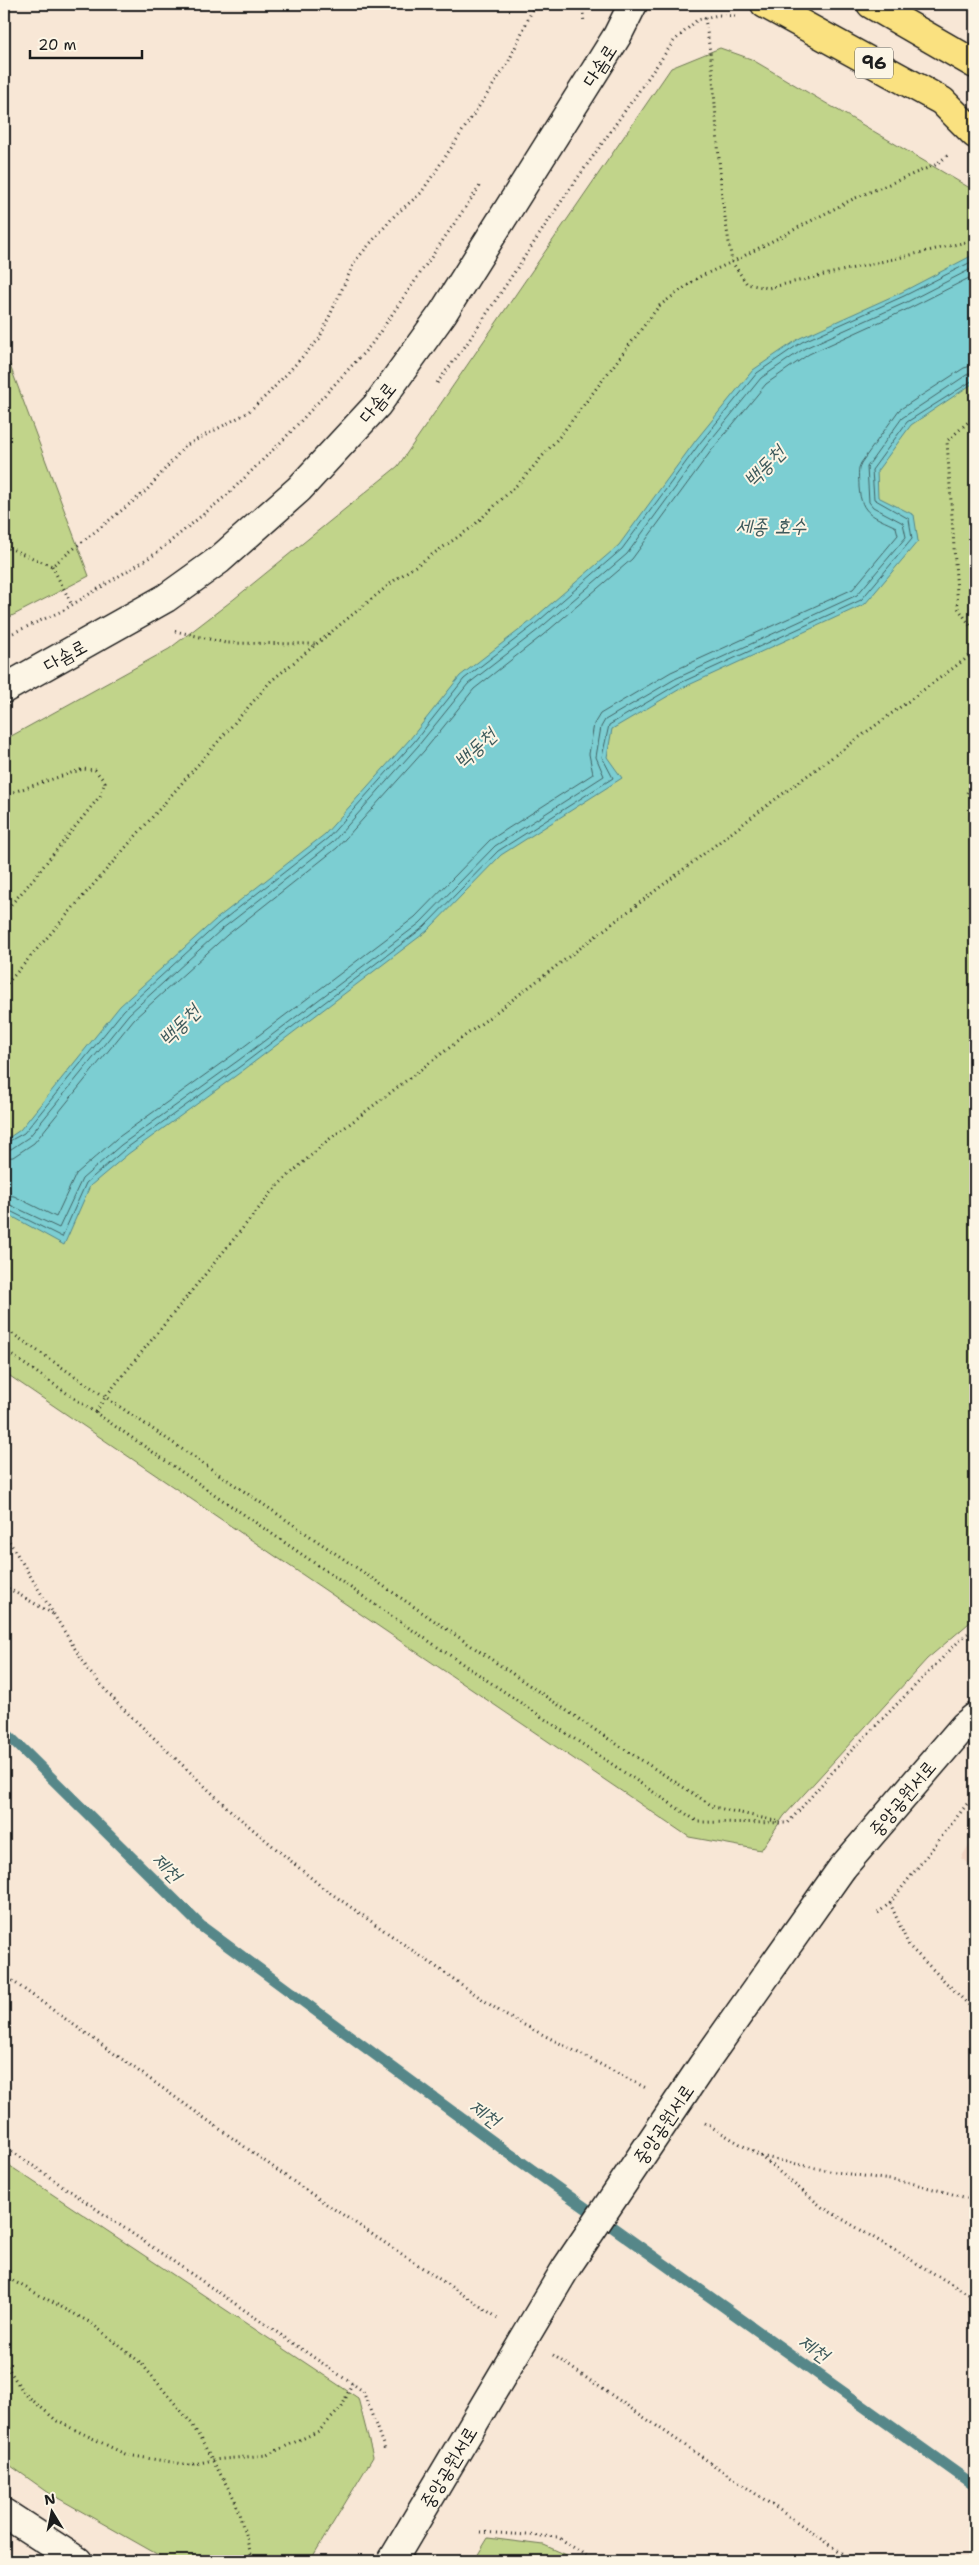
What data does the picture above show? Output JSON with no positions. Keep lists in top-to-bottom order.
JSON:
{
  "streets": {
    "main road": ["96"],
    "street": ["다솜로", "중앙공원서로"]
  },
  "water": ["백동천", "세종 호수", "제천"],
  "scale_bar": "20 m",
  "north": "top"
}
